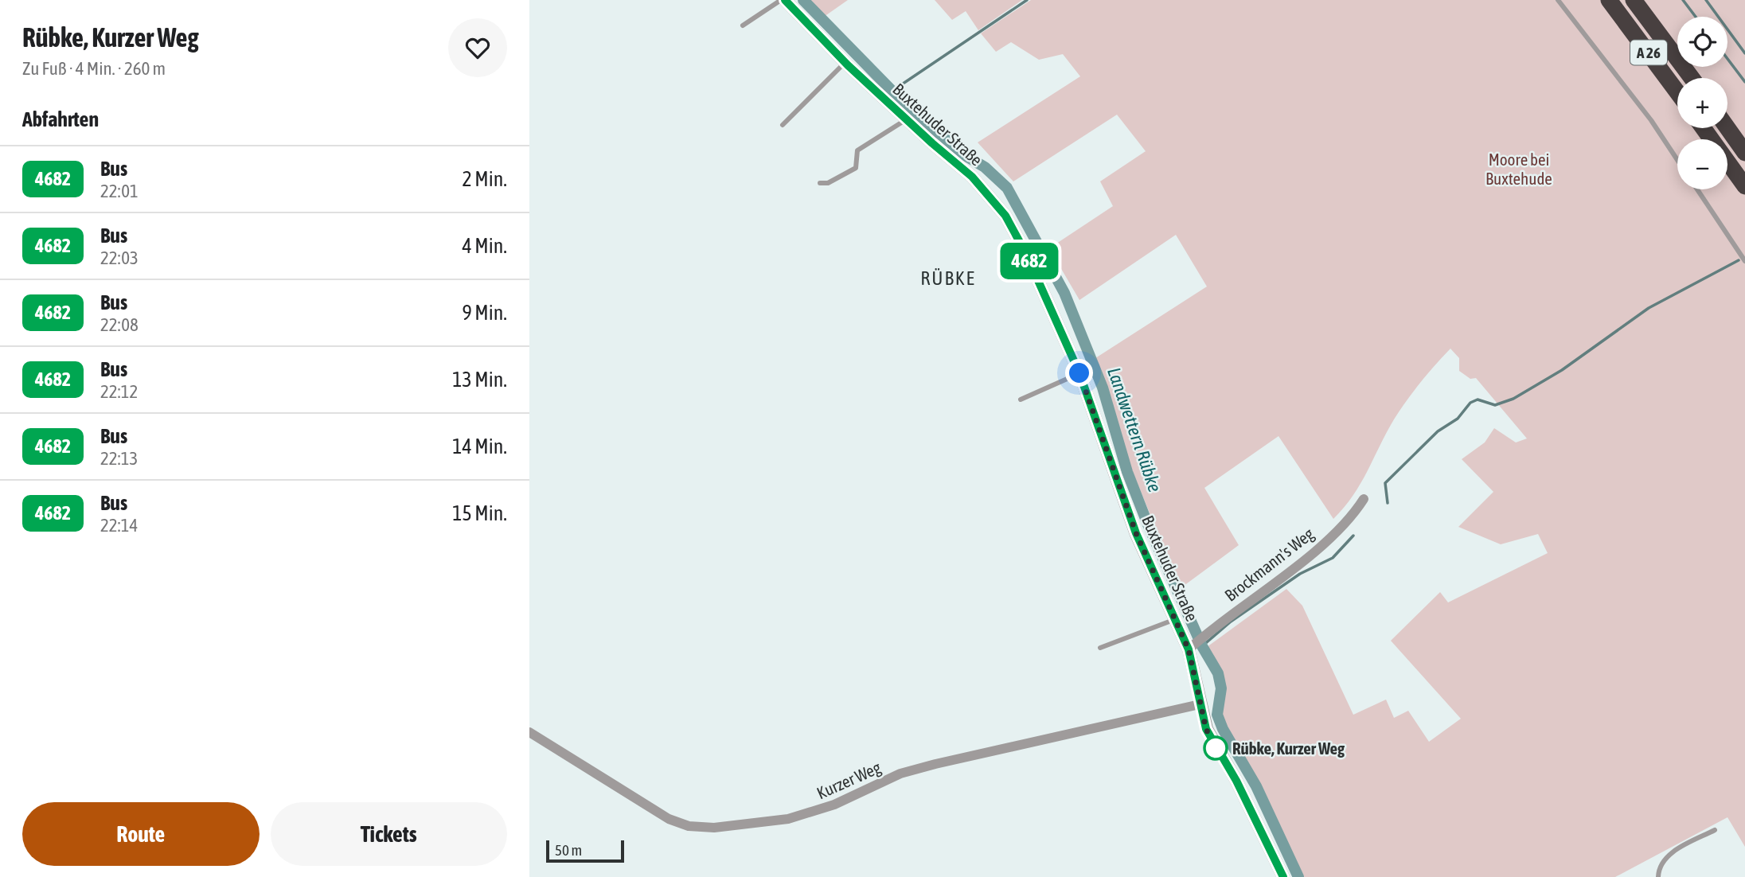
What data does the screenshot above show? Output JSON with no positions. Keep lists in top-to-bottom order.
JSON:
{
  "streets": {
    "highway": ["A 26"],
    "street": ["Buxtehuder Straße", "Brockmann's Weg", "Kurzer Weg"]
  },
  "crossings": [
    ["Buxtehuder Straße", "Brockmann's Weg"],
    ["Buxtehuder Straße", "Kurzer Weg"]
  ],
  "districts": ["RÜBKE"],
  "water": ["Landwettern Rübke"],
  "parks": ["Moore bei Buxtehude"],
  "places": ["Rübke, Kurzer Weg"],
  "lines": ["bus line 4682"],
  "scale_bar": "50 m",
  "page": {
    "heading": [
      ["Rübke, Kurzer Weg", "Zu Fuß · 4 Min. · 260 m"],
      "Abfahrten"
    ],
    "on_map": "4682",
    "map_buttons": ["+", "−"],
    "list": [
      {
        "mark": "4682",
        "name": "Bus",
        "note": "22:01",
        "value": "2 Min."
      },
      {
        "mark": "4682",
        "name": "Bus",
        "note": "22:03",
        "value": "4 Min."
      },
      {
        "mark": "4682",
        "name": "Bus",
        "note": "22:08",
        "value": "9 Min."
      },
      {
        "mark": "4682",
        "name": "Bus",
        "note": "22:12",
        "value": "13 Min."
      },
      {
        "mark": "4682",
        "name": "Bus",
        "note": "22:13",
        "value": "14 Min."
      },
      {
        "mark": "4682",
        "name": "Bus",
        "note": "22:14",
        "value": "15 Min."
      }
    ],
    "buttons": ["Route", "Tickets"],
    "scale": "50 m"
  }
}
